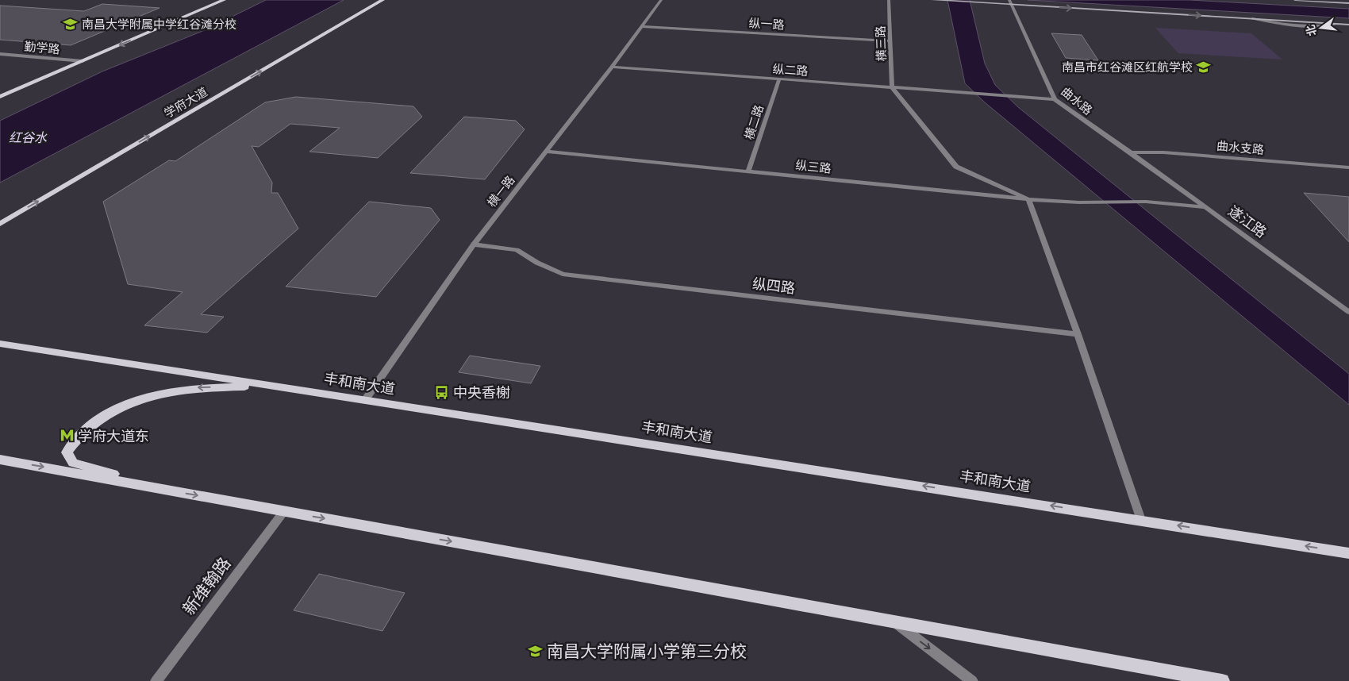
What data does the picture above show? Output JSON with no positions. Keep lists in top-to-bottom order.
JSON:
{
  "streets": {
    "main road": ["学府大道", "丰和南大道"],
    "street": [
      "纵一路",
      "横三路",
      "勤学路",
      "纵二路",
      "曲水路",
      "横二路",
      "曲水支路",
      "纵三路",
      "横一路",
      "遂江路",
      "纵四路",
      "新维翰路"
    ]
  },
  "crossings": [
    ["纵一路", "横三路"],
    ["纵一路", "横一路"],
    ["横三路", "纵二路"],
    ["纵二路", "曲水路"],
    ["纵二路", "横二路"],
    ["纵二路", "横一路"],
    ["曲水路", "曲水支路"],
    ["曲水路", "遂江路"],
    ["横二路", "纵三路"],
    ["曲水支路", "遂江路"],
    ["纵三路", "横一路"],
    ["纵三路", "遂江路"],
    ["横一路", "纵四路"],
    ["横一路", "丰和南大道"]
  ],
  "one_way": ["学府大道", "丰和南大道"],
  "water": ["红谷水"],
  "places": {
    "school or university": ["南昌大学附属中学红谷滩分校", "南昌市红谷滩区红航学校", "南昌大学附属小学第三分校"],
    "bus stop": ["中央香榭"],
    "metro station": ["学府大道东"]
  },
  "north": "left"
}
